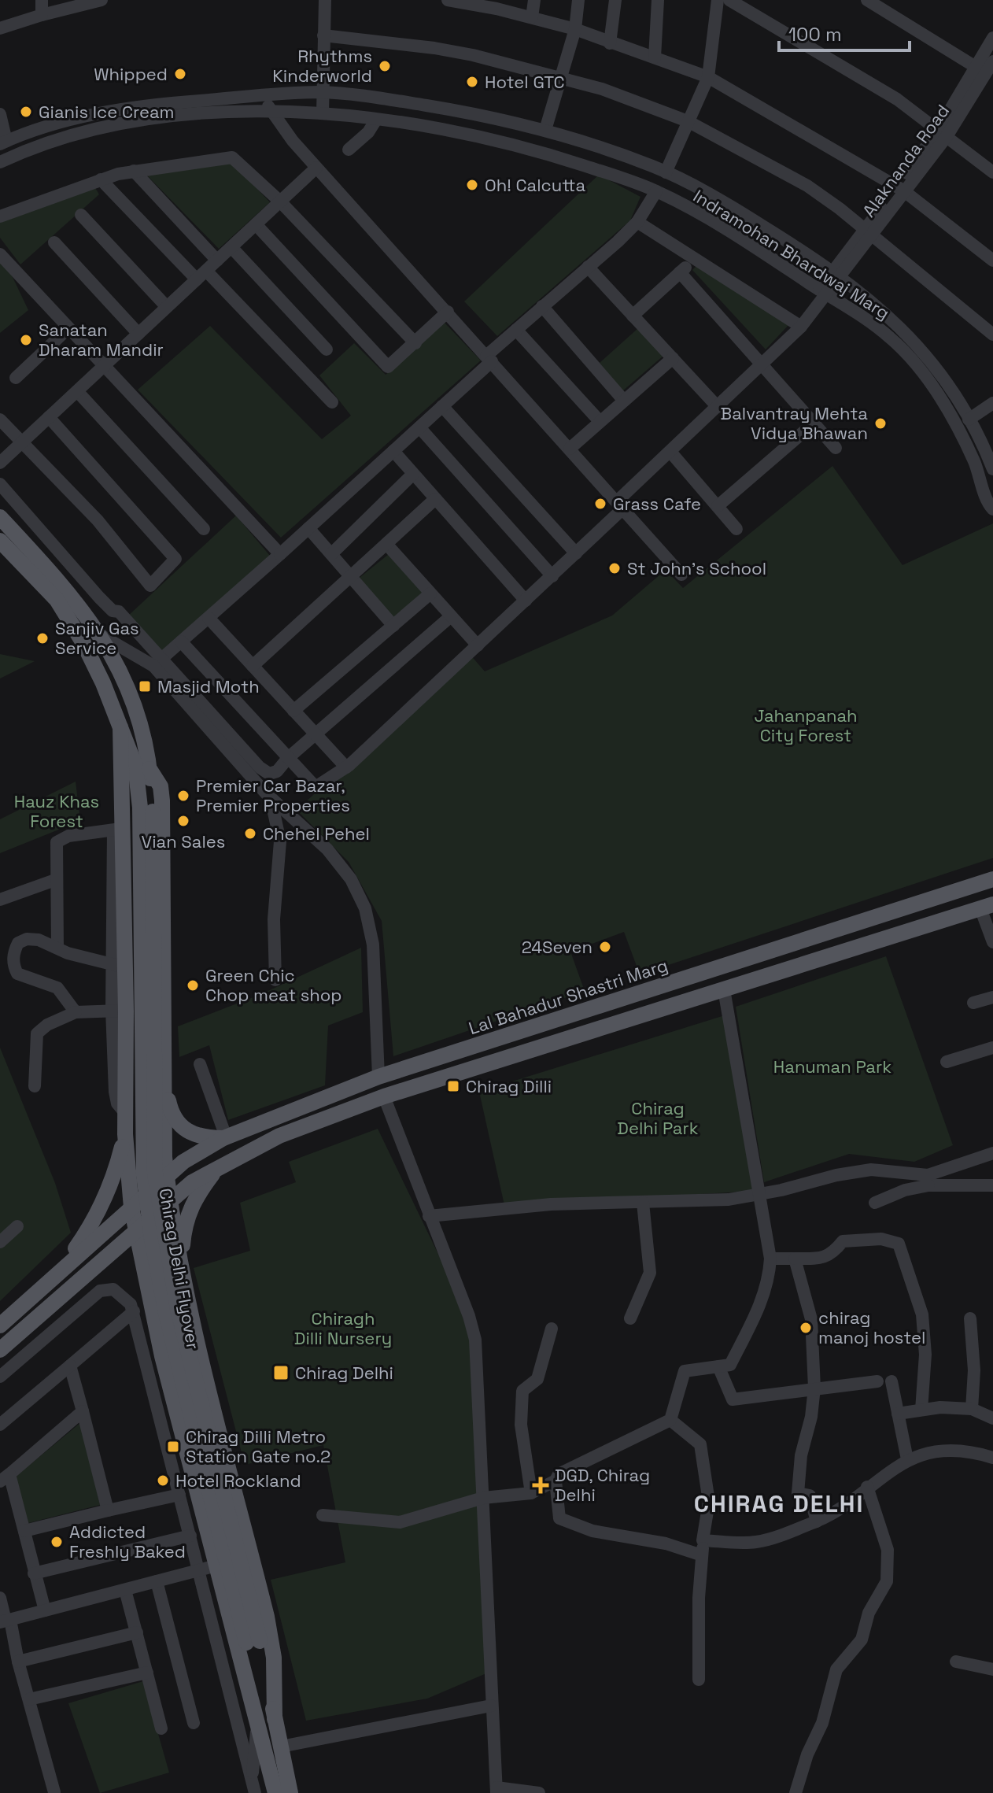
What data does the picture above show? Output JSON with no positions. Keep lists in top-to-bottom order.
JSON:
{
  "streets": {
    "main road": ["Lal Bahadur Shastri Marg", "Chirag Delhi Flyover"],
    "street": ["Alaknanda Road", "Indramohan Bhardwaj Marg"]
  },
  "crossings": [
    ["Alaknanda Road", "Indramohan Bhardwaj Marg"]
  ],
  "districts": ["CHIRAG DELHI"],
  "parks": [
    "Jahanpanah City Forest",
    "Hauz Khas Forest",
    "Hanuman Park",
    "Chirag Delhi Park",
    "Chiragh Dilli Nursery"
  ],
  "places": {
    "other": [
      "Rhythms Kinderworld",
      "Whipped",
      "Hotel GTC",
      "Gianis Ice Cream",
      "Oh! Calcutta",
      "Sanatan Dharam Mandir",
      "Balvantray Mehta Vidya Bhawan",
      "Grass Cafe",
      "St John's School",
      "Sanjiv Gas Service",
      "Premier Car Bazar, Premier Properties",
      "Vian Sales",
      "Chehel Pehel",
      "24Seven",
      "Green Chic Chop meat shop",
      "chirag manoj hostel",
      "Hotel Rockland",
      "Addicted Freshly Baked"
    ],
    "transit": [
      "Masjid Moth",
      "Chirag Dilli",
      "Chirag Delhi",
      "Chirag Dilli Metro Station Gate no.2"
    ],
    "health": ["DGD, Chirag Delhi"]
  },
  "scale_bar": "100 m"
}
